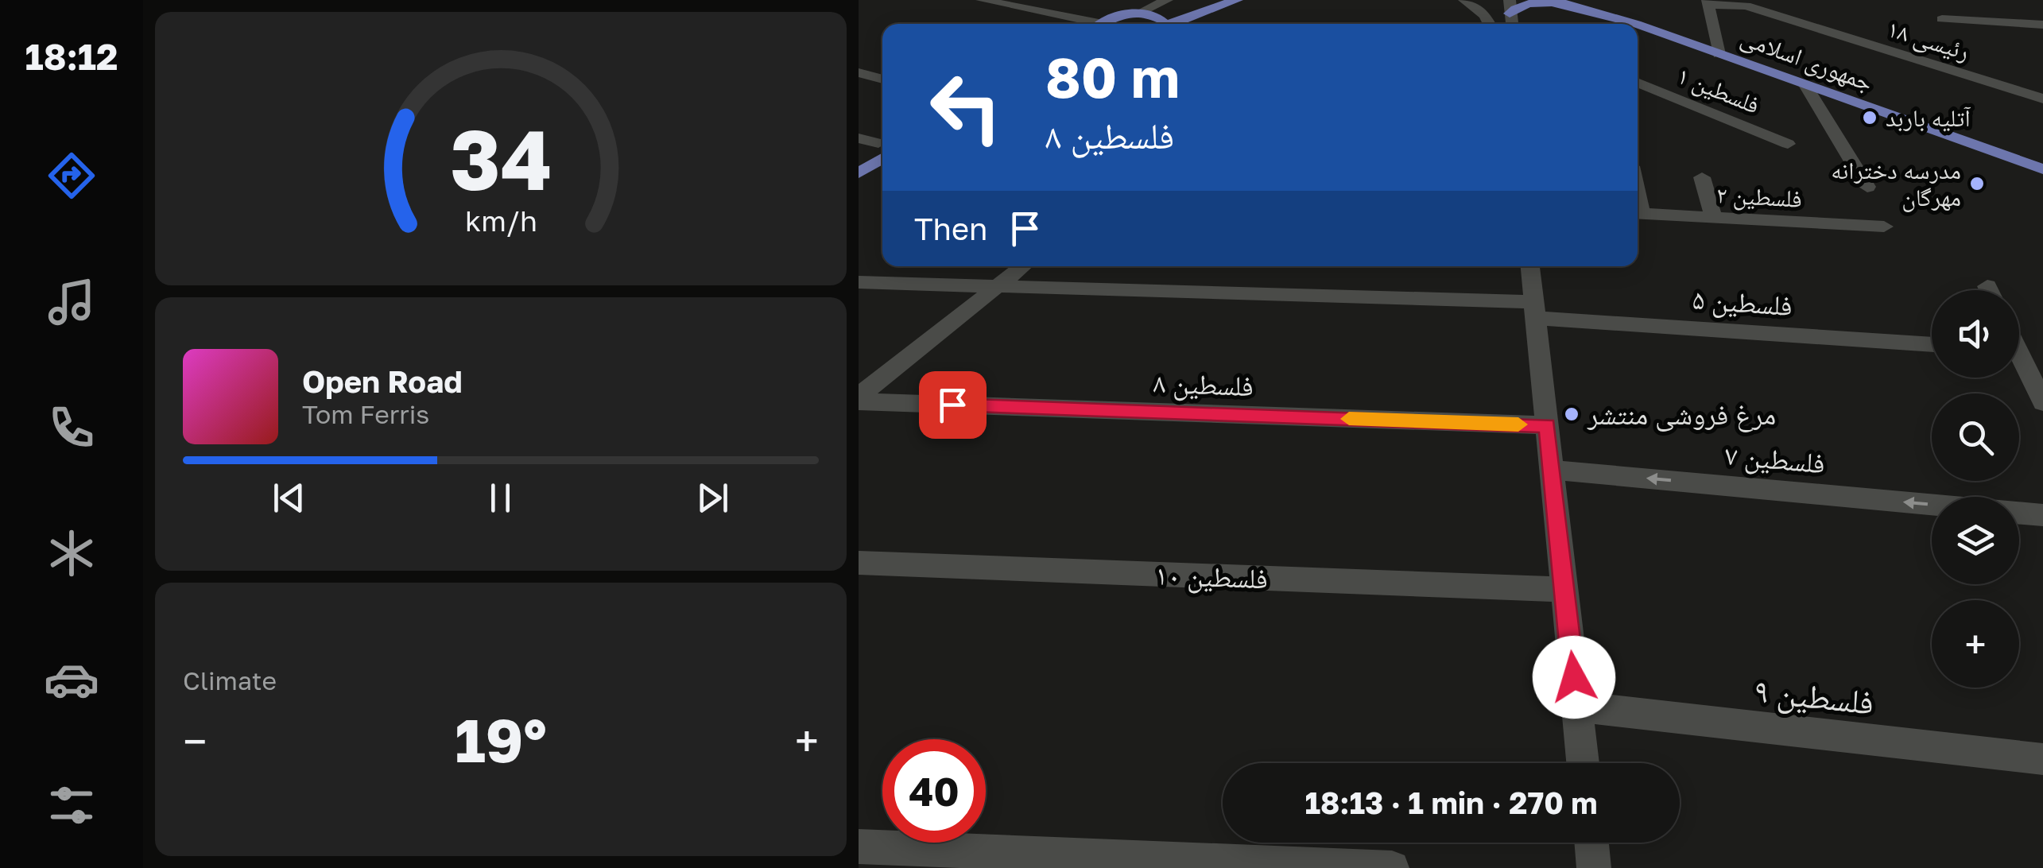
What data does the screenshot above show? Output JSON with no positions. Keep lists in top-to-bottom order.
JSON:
{
  "streets": {
    "main road": ["جمهوری اسلامی"],
    "street": [
      "رئیسی ۱۸",
      "فلسطین ۱",
      "فلسطین ۲",
      "فلسطین ۵",
      "فلسطین ۸",
      "فلسطین ۷",
      "فلسطین ۱۰",
      "فلسطین ۹"
    ]
  },
  "one_way": ["فلسطین ۷"],
  "places": ["آتلیه باربد", "مدرسه دخترانه مهرگان", "مرغ فروشی منتشر"],
  "page": {
    "tabs": "18:12",
    "turn": ["80 m", "فلسطین ۸"],
    "then": "Then",
    "map_buttons": "+",
    "song": ["Open Road", "Tom Ferris"],
    "tile": "Climate",
    "heat": ["−", "19°", "+"],
    "limit": "40",
    "trip": "18:13 · 1 min · 270 m",
    "gauge": ["34", "km/h"]
  }
}
